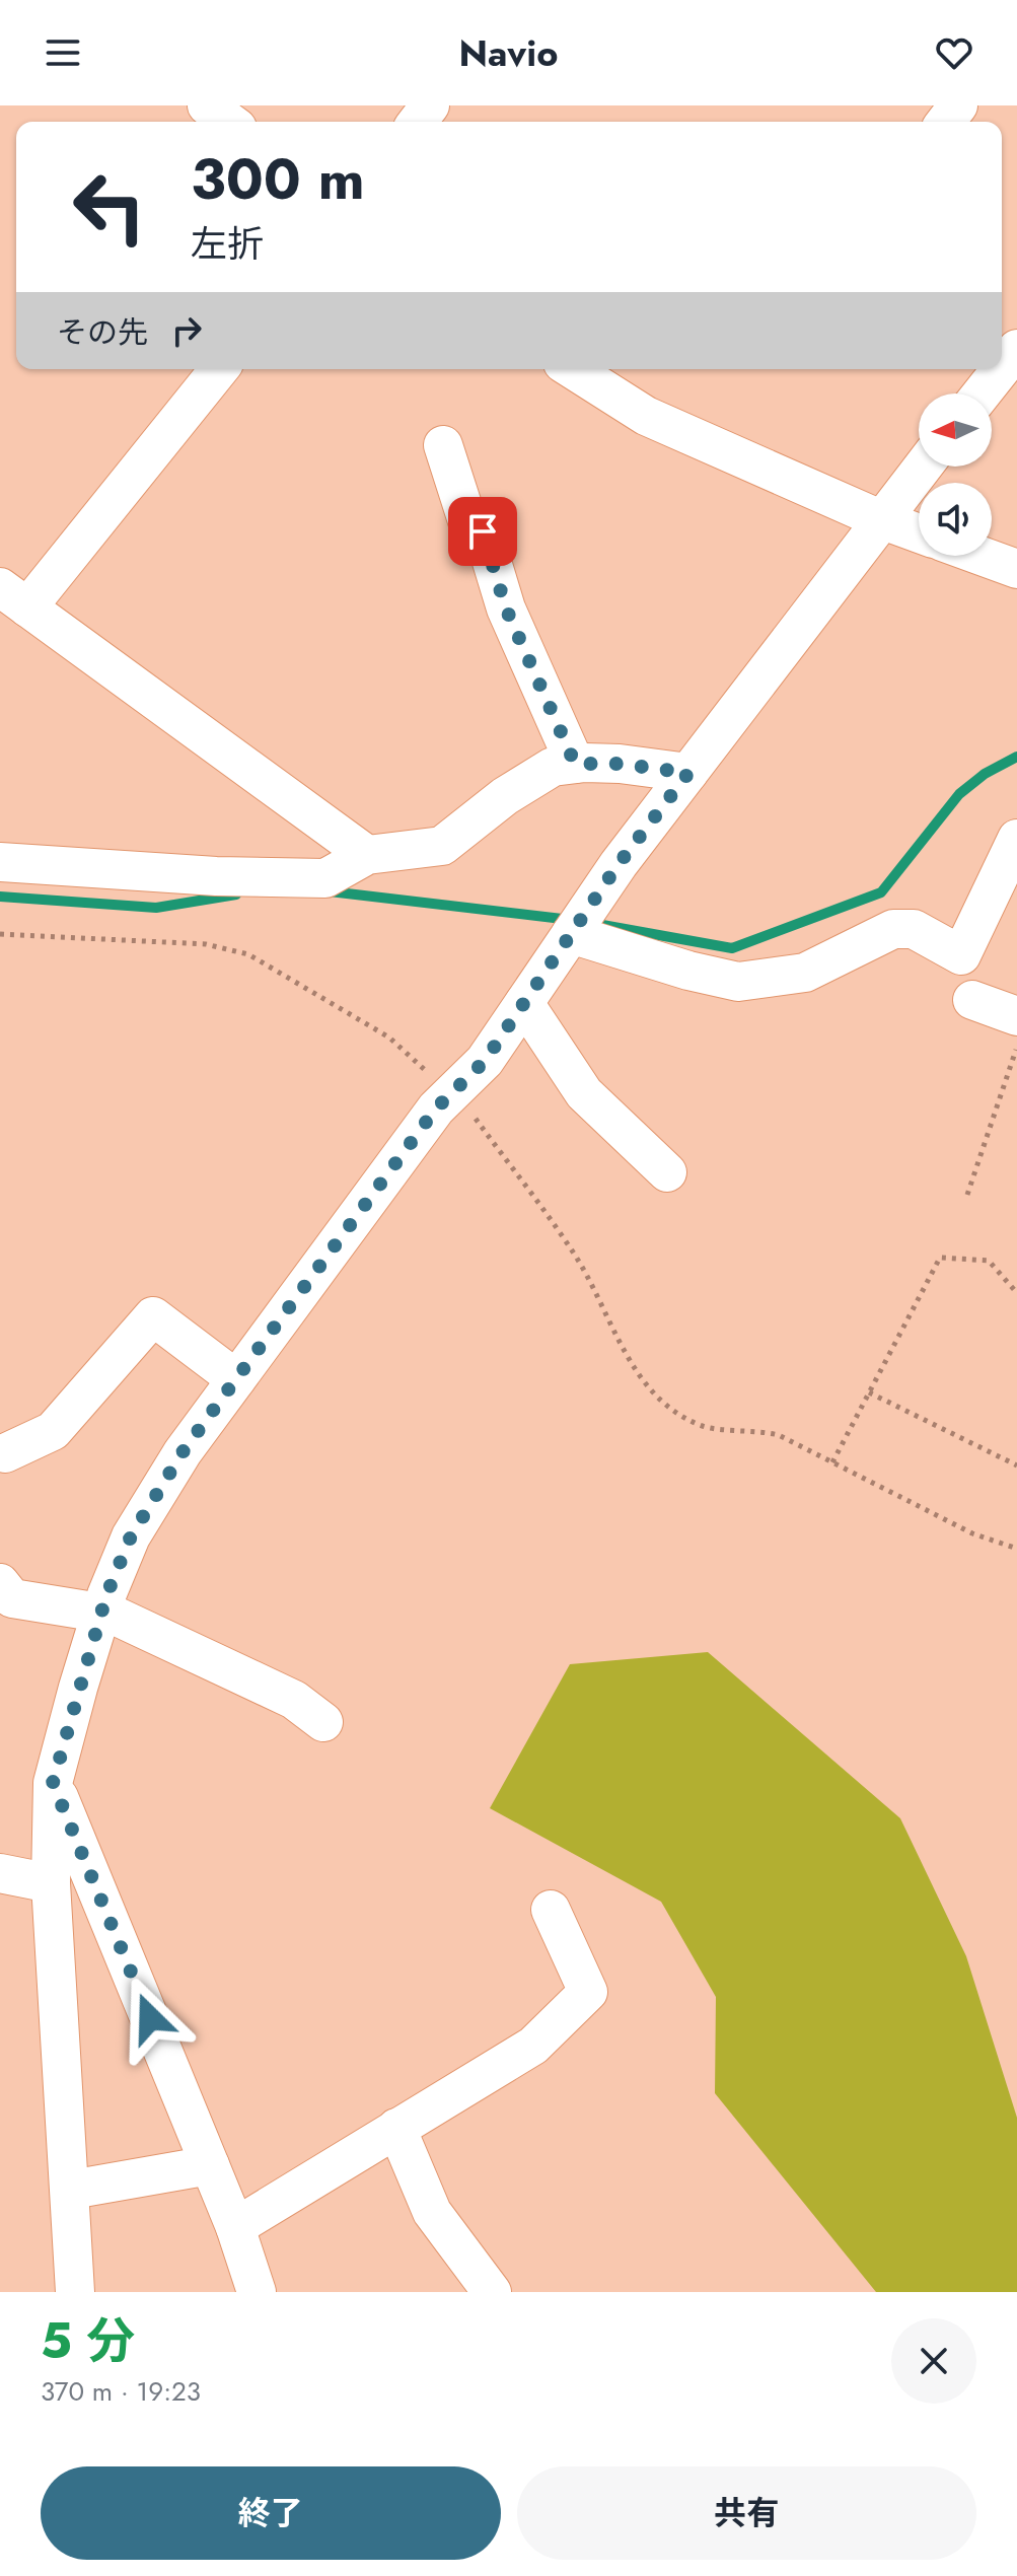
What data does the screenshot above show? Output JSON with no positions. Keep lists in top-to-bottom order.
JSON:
{
  "north": "left",
  "page": {
    "header": "Navio",
    "turn": ["300 m", "左折"],
    "then": "その先",
    "heading": ["5 分", "370 m · 19:23"],
    "buttons": ["終了", "共有"]
  }
}
